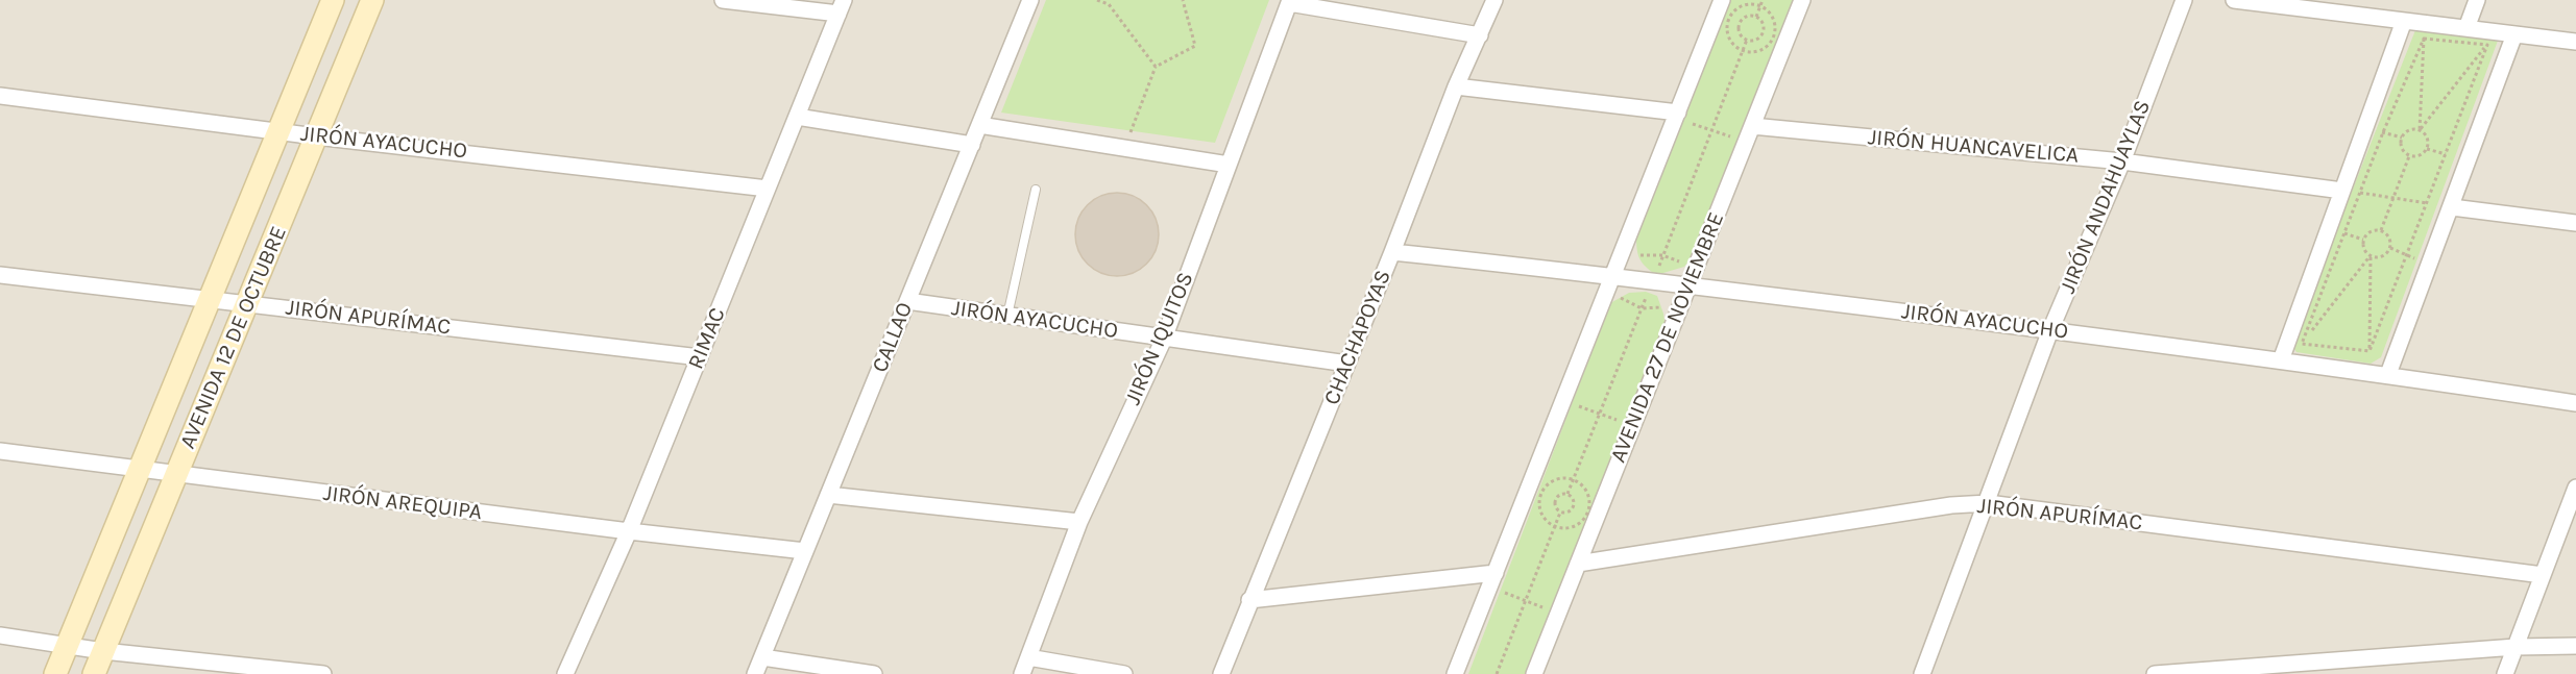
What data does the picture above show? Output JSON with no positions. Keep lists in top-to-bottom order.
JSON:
{
  "streets": {
    "main road": ["AVENIDA 12 DE OCTUBRE"],
    "street": [
      "JIRÓN AYACUCHO",
      "JIRÓN HUANCAVELICA",
      "JIRÓN ANDAHUAYLAS",
      "JIRÓN APURÍMAC",
      "CALLAO",
      "CHACHAPOYAS",
      "AVENIDA 27 DE NOVIEMBRE",
      "RIMAC",
      "JIRÓN IQUITOS",
      "JIRÓN AREQUIPA"
    ]
  },
  "crossings": [
    ["JIRÓN AYACUCHO", "JIRÓN ANDAHUAYLAS"],
    ["JIRÓN AYACUCHO", "AVENIDA 12 DE OCTUBRE"],
    ["JIRÓN AYACUCHO", "CALLAO"],
    ["JIRÓN AYACUCHO", "CHACHAPOYAS"],
    ["JIRÓN AYACUCHO", "AVENIDA 27 DE NOVIEMBRE"],
    ["JIRÓN AYACUCHO", "RIMAC"],
    ["JIRÓN AYACUCHO", "JIRÓN IQUITOS"],
    ["JIRÓN HUANCAVELICA", "JIRÓN ANDAHUAYLAS"],
    ["JIRÓN HUANCAVELICA", "AVENIDA 27 DE NOVIEMBRE"],
    ["JIRÓN ANDAHUAYLAS", "JIRÓN APURÍMAC"],
    ["JIRÓN APURÍMAC", "AVENIDA 12 DE OCTUBRE"],
    ["JIRÓN APURÍMAC", "AVENIDA 27 DE NOVIEMBRE"],
    ["JIRÓN APURÍMAC", "RIMAC"],
    ["AVENIDA 12 DE OCTUBRE", "JIRÓN AREQUIPA"],
    ["CALLAO", "JIRÓN AREQUIPA"],
    ["RIMAC", "JIRÓN AREQUIPA"]
  ]
}
